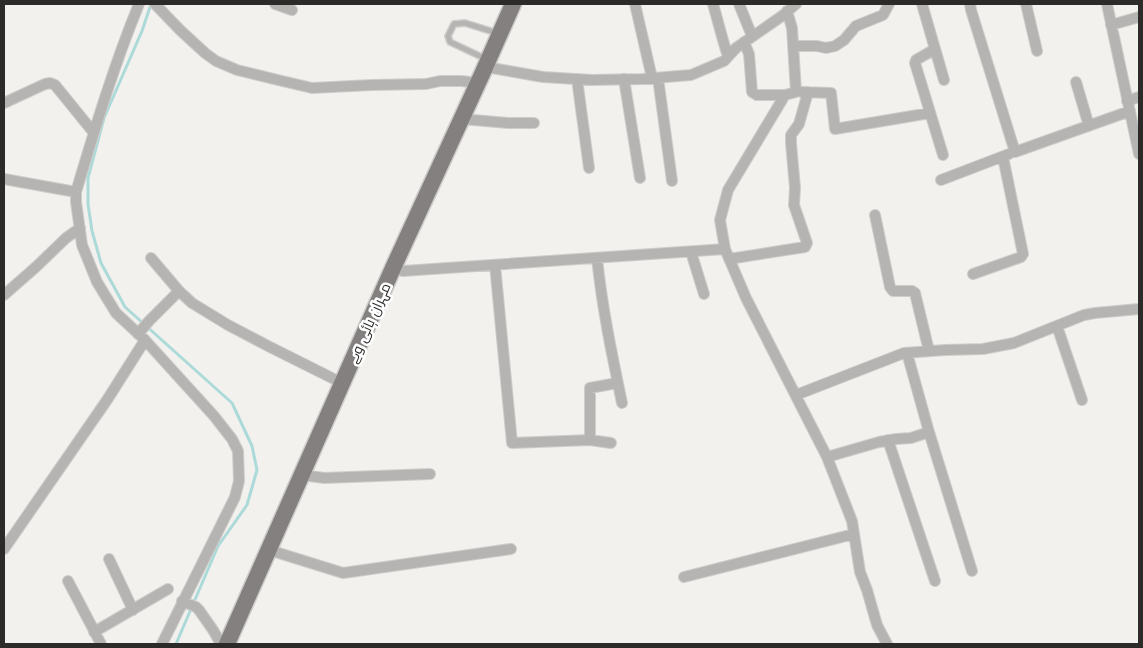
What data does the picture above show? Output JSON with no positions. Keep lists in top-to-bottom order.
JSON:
{
  "streets": {
    "main road": ["مہران ہائی وے"]
  }
}
